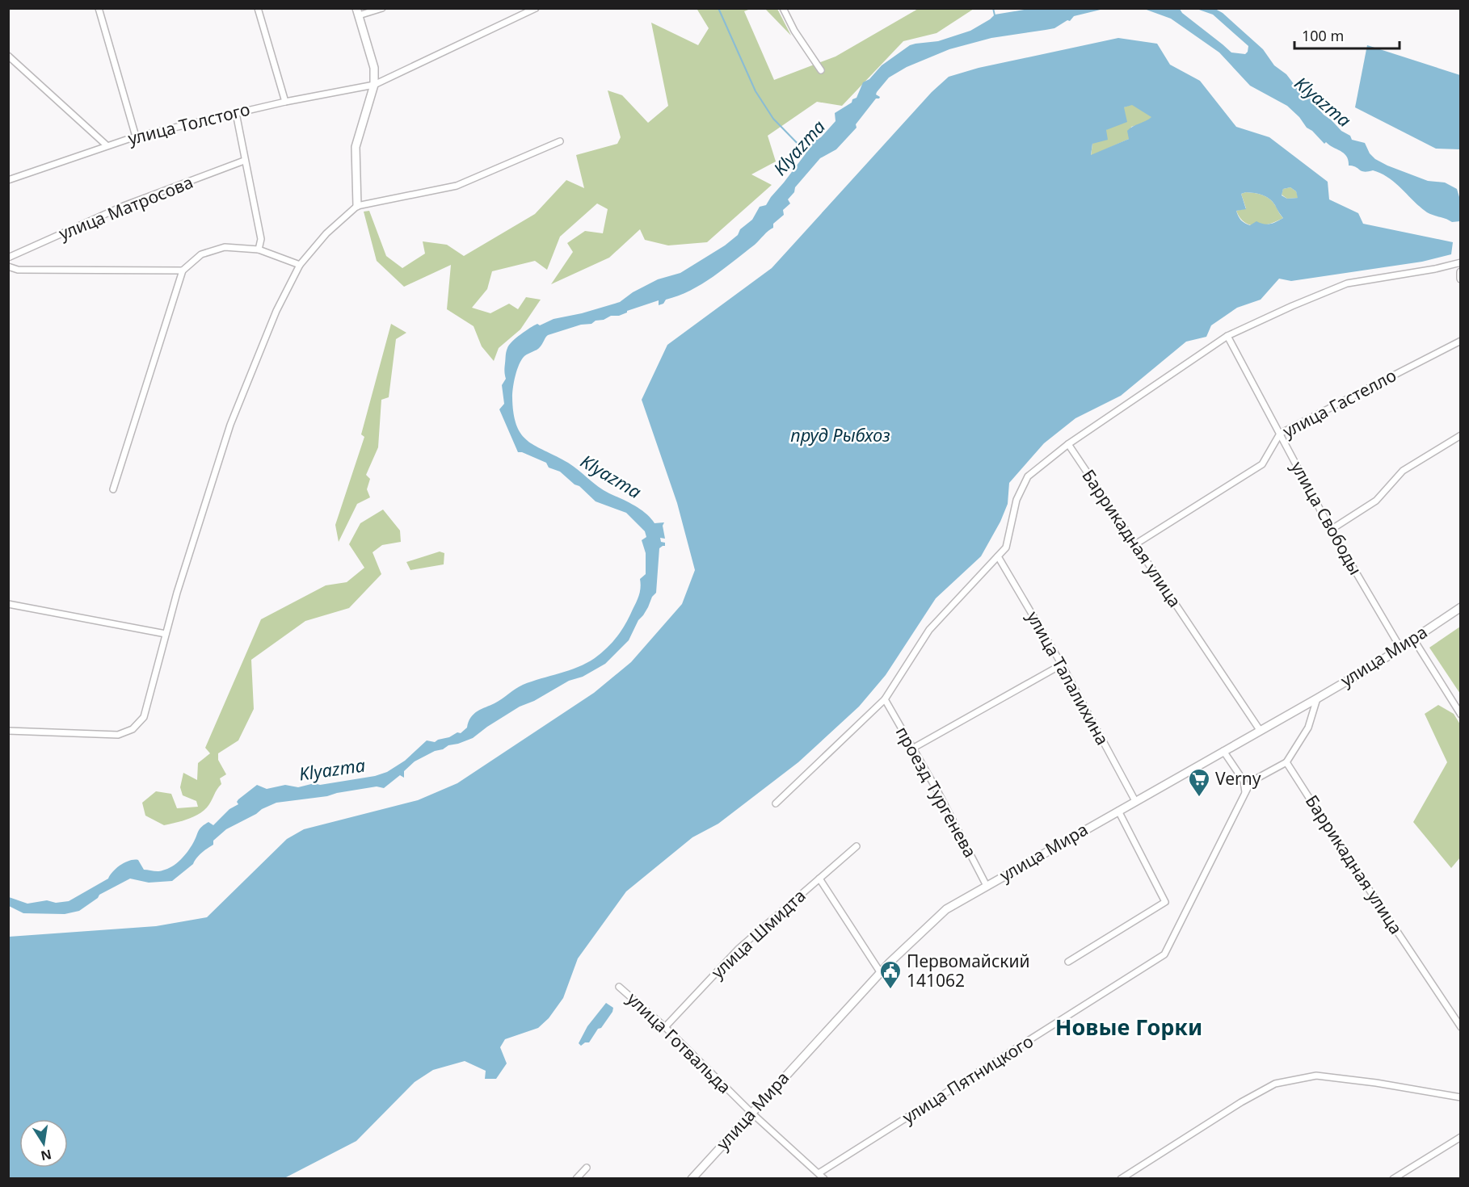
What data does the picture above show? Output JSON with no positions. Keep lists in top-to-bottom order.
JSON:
{
  "streets": {
    "street": [
      "улица Толстого",
      "улица Матросова",
      "улица Гастелло",
      "улица Свободы",
      "Баррикадная улица",
      "улица Мира",
      "улица Талалихина",
      "проезд Тургенева",
      "улица Шмидта",
      "улица Готвальда",
      "улица Пятницкого"
    ]
  },
  "crossings": [
    ["улица Гастелло", "улица Свободы"],
    ["улица Гастелло", "Баррикадная улица"],
    ["улица Свободы", "улица Мира"],
    ["Баррикадная улица", "улица Мира"],
    ["Баррикадная улица", "улица Пятницкого"],
    ["улица Мира", "улица Талалихина"],
    ["улица Мира", "проезд Тургенева"],
    ["улица Мира", "улица Готвальда"],
    ["улица Шмидта", "улица Готвальда"],
    ["улица Готвальда", "улица Пятницкого"]
  ],
  "districts": ["Новые Горки"],
  "water": ["Klyazma", "пруд Рыбхоз"],
  "places": {
    "supermarket": ["Verny"],
    "public building": ["Первомайский 141062"]
  },
  "scale_bar": "100 m",
  "north": "bottom"
}
